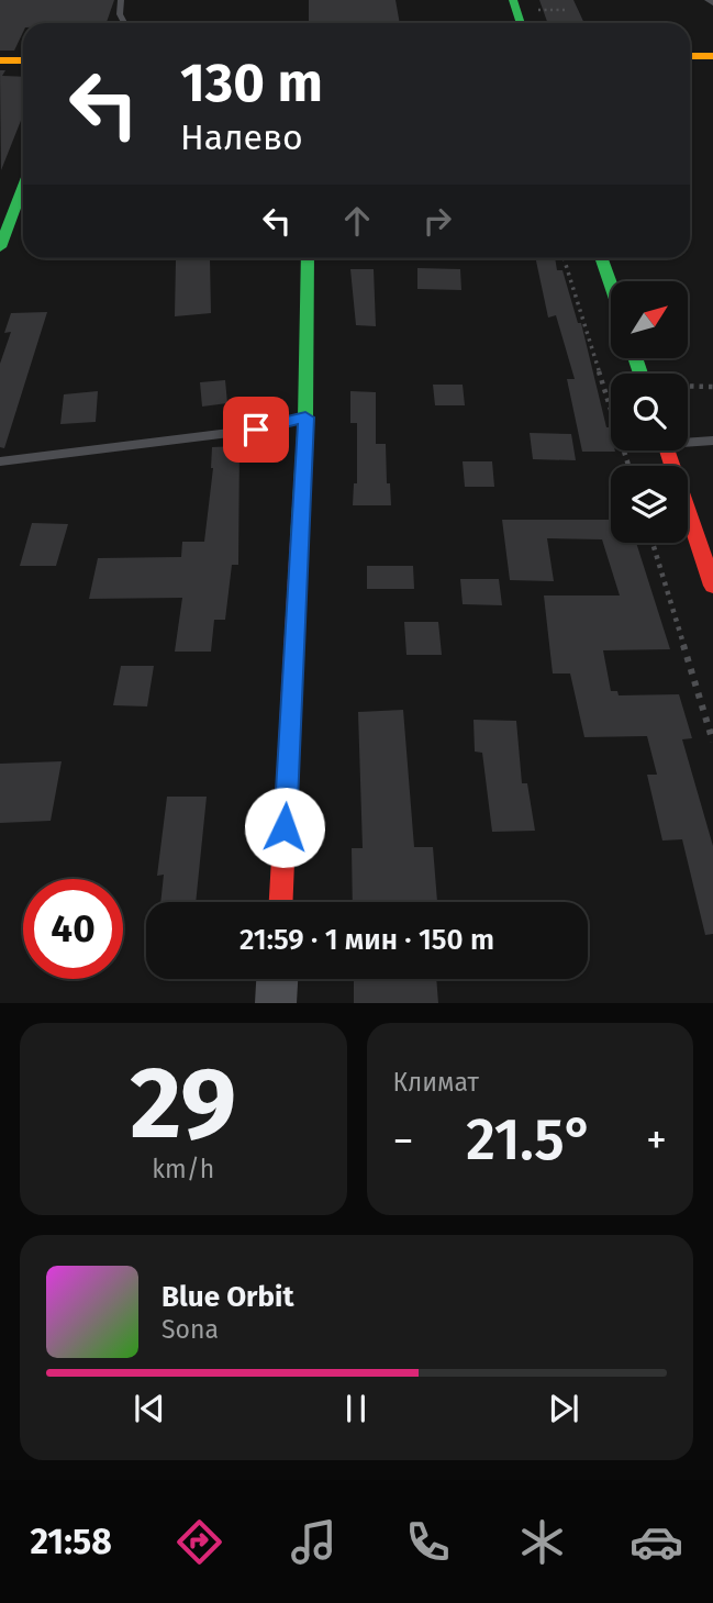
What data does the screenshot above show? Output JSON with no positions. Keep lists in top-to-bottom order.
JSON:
{
  "north": "top right",
  "page": {
    "turn": ["130 m", "Налево"],
    "limit": "40",
    "trip": "21:59 · 1 мин · 150 m",
    "tile": [
      ["29", "km/h"],
      "Климат"
    ],
    "heat": ["−", "21.5°", "+"],
    "song": ["Blue Orbit", "Sona"],
    "tabs": "21:58"
  }
}
